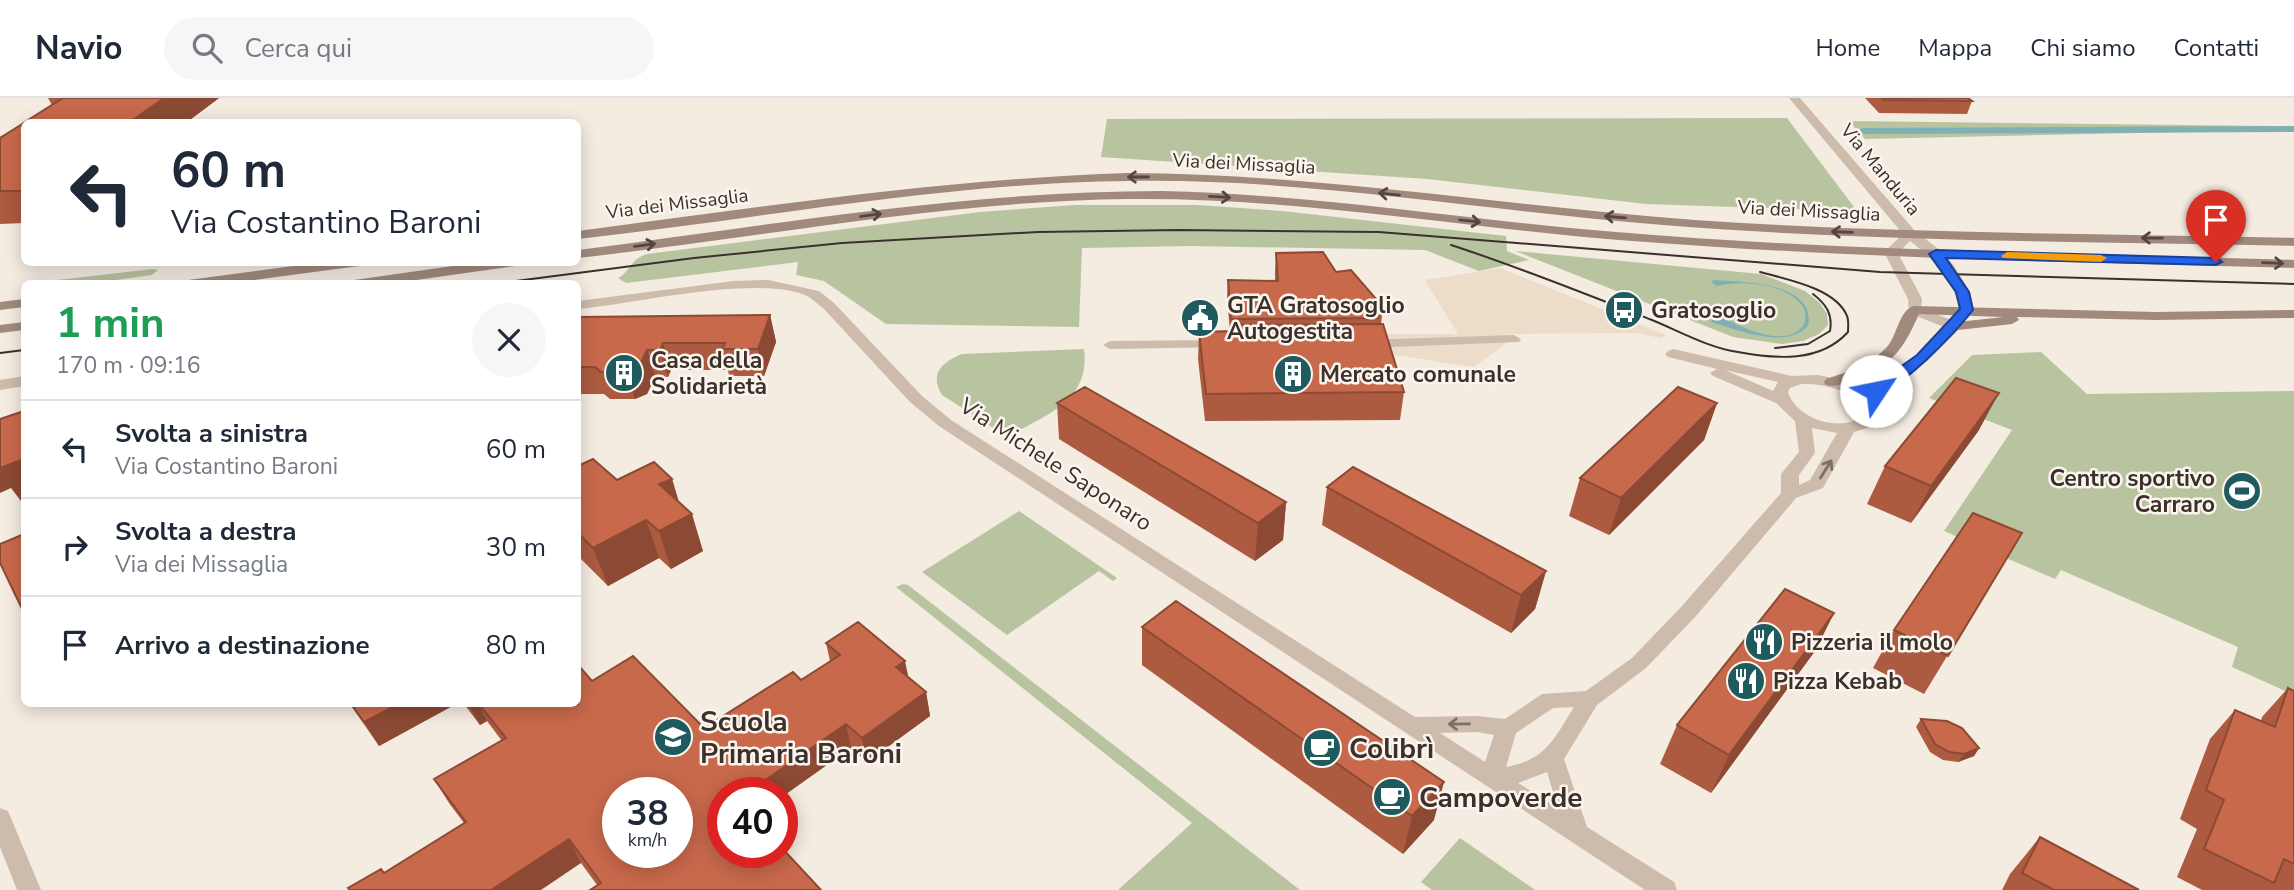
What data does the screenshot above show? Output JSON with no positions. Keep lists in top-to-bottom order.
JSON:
{
  "streets": {
    "main road": ["Via dei Missaglia"],
    "street": ["Via Manduria", "Via Michele Saponaro"]
  },
  "crossings": [
    ["Via dei Missaglia", "Via Manduria"]
  ],
  "places": {
    "bus stop": ["Gratosoglio"],
    "public building": ["GTA Gratosoglio Autogestita"],
    "building": ["Casa della Solidarietà", "Mercato comunale"],
    "sports": ["Centro sportivo Carraro"],
    "restaurant": ["Pizzeria il molo", "Pizza Kebab"],
    "school or university": ["Scuola Primaria Baroni"],
    "cafe": ["Colibrì", "Campoverde"]
  },
  "page": {
    "header": "Navio",
    "search": "Cerca qui",
    "nav": [
      "Home",
      "Mappa",
      "Chi siamo",
      "Contatti"
    ],
    "turn": ["60 m", "Via Costantino Baroni"],
    "heading": ["1 min", "170 m · 09:16"],
    "list": [
      {
        "name": "Svolta a sinistra",
        "note": "Via Costantino Baroni",
        "value": "60 m"
      },
      {
        "name": "Svolta a destra",
        "note": "Via dei Missaglia",
        "value": "30 m"
      },
      {
        "name": "Arrivo a destinazione",
        "value": "80 m"
      }
    ],
    "speed": "38 km/h",
    "limit": "40"
  }
}
